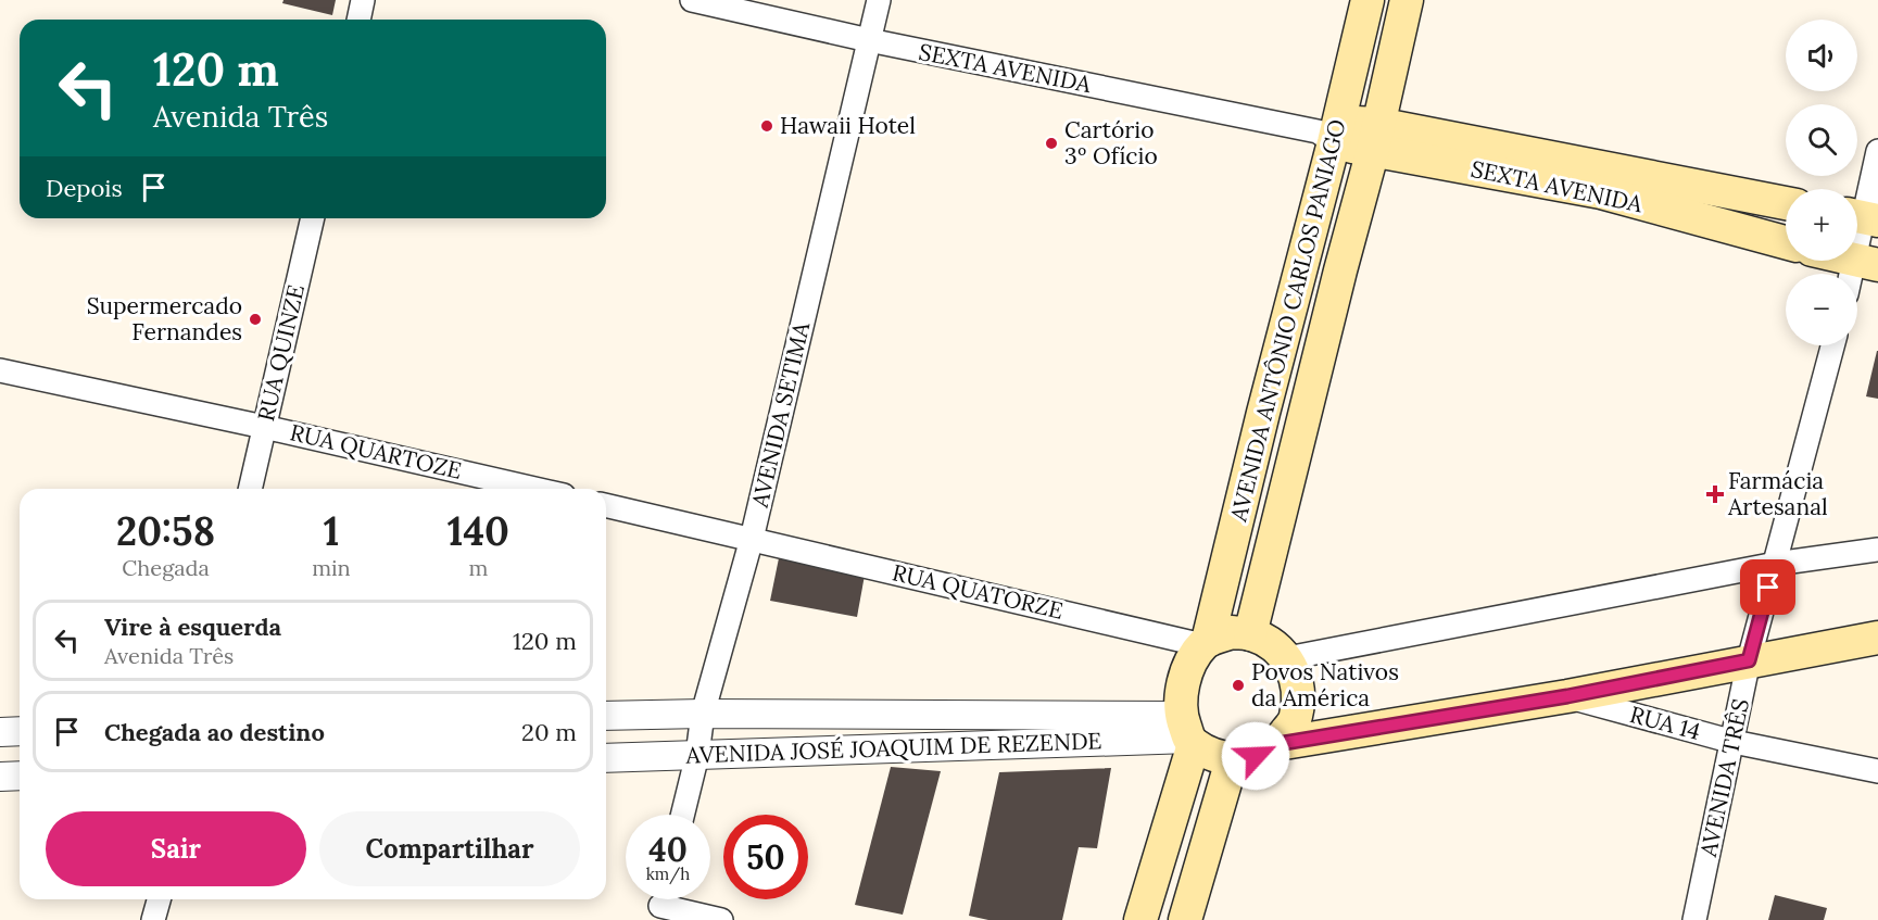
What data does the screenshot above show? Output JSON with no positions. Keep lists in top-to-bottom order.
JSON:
{
  "streets": {
    "main road": ["SEXTA AVENIDA", "AVENIDA ANTÔNIO CARLOS PANIAGO"],
    "street": [
      "RUA QUINZE",
      "AVENIDA SETIMA",
      "RUA QUARTOZE",
      "RUA QUATORZE",
      "RUA 14",
      "AVENIDA JOSÉ JOAQUIM DE REZENDE",
      "AVENIDA TRÊS"
    ]
  },
  "crossings": [
    ["SEXTA AVENIDA", "AVENIDA ANTÔNIO CARLOS PANIAGO"],
    ["SEXTA AVENIDA", "AVENIDA SETIMA"],
    ["AVENIDA ANTÔNIO CARLOS PANIAGO", "RUA QUATORZE"],
    ["AVENIDA ANTÔNIO CARLOS PANIAGO", "AVENIDA JOSÉ JOAQUIM DE REZENDE"],
    ["RUA QUINZE", "RUA QUARTOZE"],
    ["AVENIDA SETIMA", "RUA QUATORZE"],
    ["AVENIDA SETIMA", "AVENIDA JOSÉ JOAQUIM DE REZENDE"],
    ["RUA QUATORZE", "AVENIDA JOSÉ JOAQUIM DE REZENDE"],
    ["RUA 14", "AVENIDA TRÊS"]
  ],
  "places": {
    "other": [
      "Hawaii Hotel",
      "Cartório 3º Ofício",
      "Supermercado Fernandes",
      "Povos Nativos da América"
    ],
    "health": ["Farmácia Artesanal"]
  },
  "page": {
    "map_buttons": ["+", "−"],
    "turn": ["120 m", "Avenida Três"],
    "then": "Depois",
    "eta": [
      "20:58",
      "Chegada",
      "1",
      "min",
      "140",
      "m"
    ],
    "list": [
      {
        "name": "Vire à esquerda",
        "note": "Avenida Três",
        "value": "120 m"
      },
      {
        "name": "Chegada ao destino",
        "value": "20 m"
      }
    ],
    "buttons": ["Sair", "Compartilhar"],
    "speed": "40 km/h",
    "limit": "50"
  }
}
